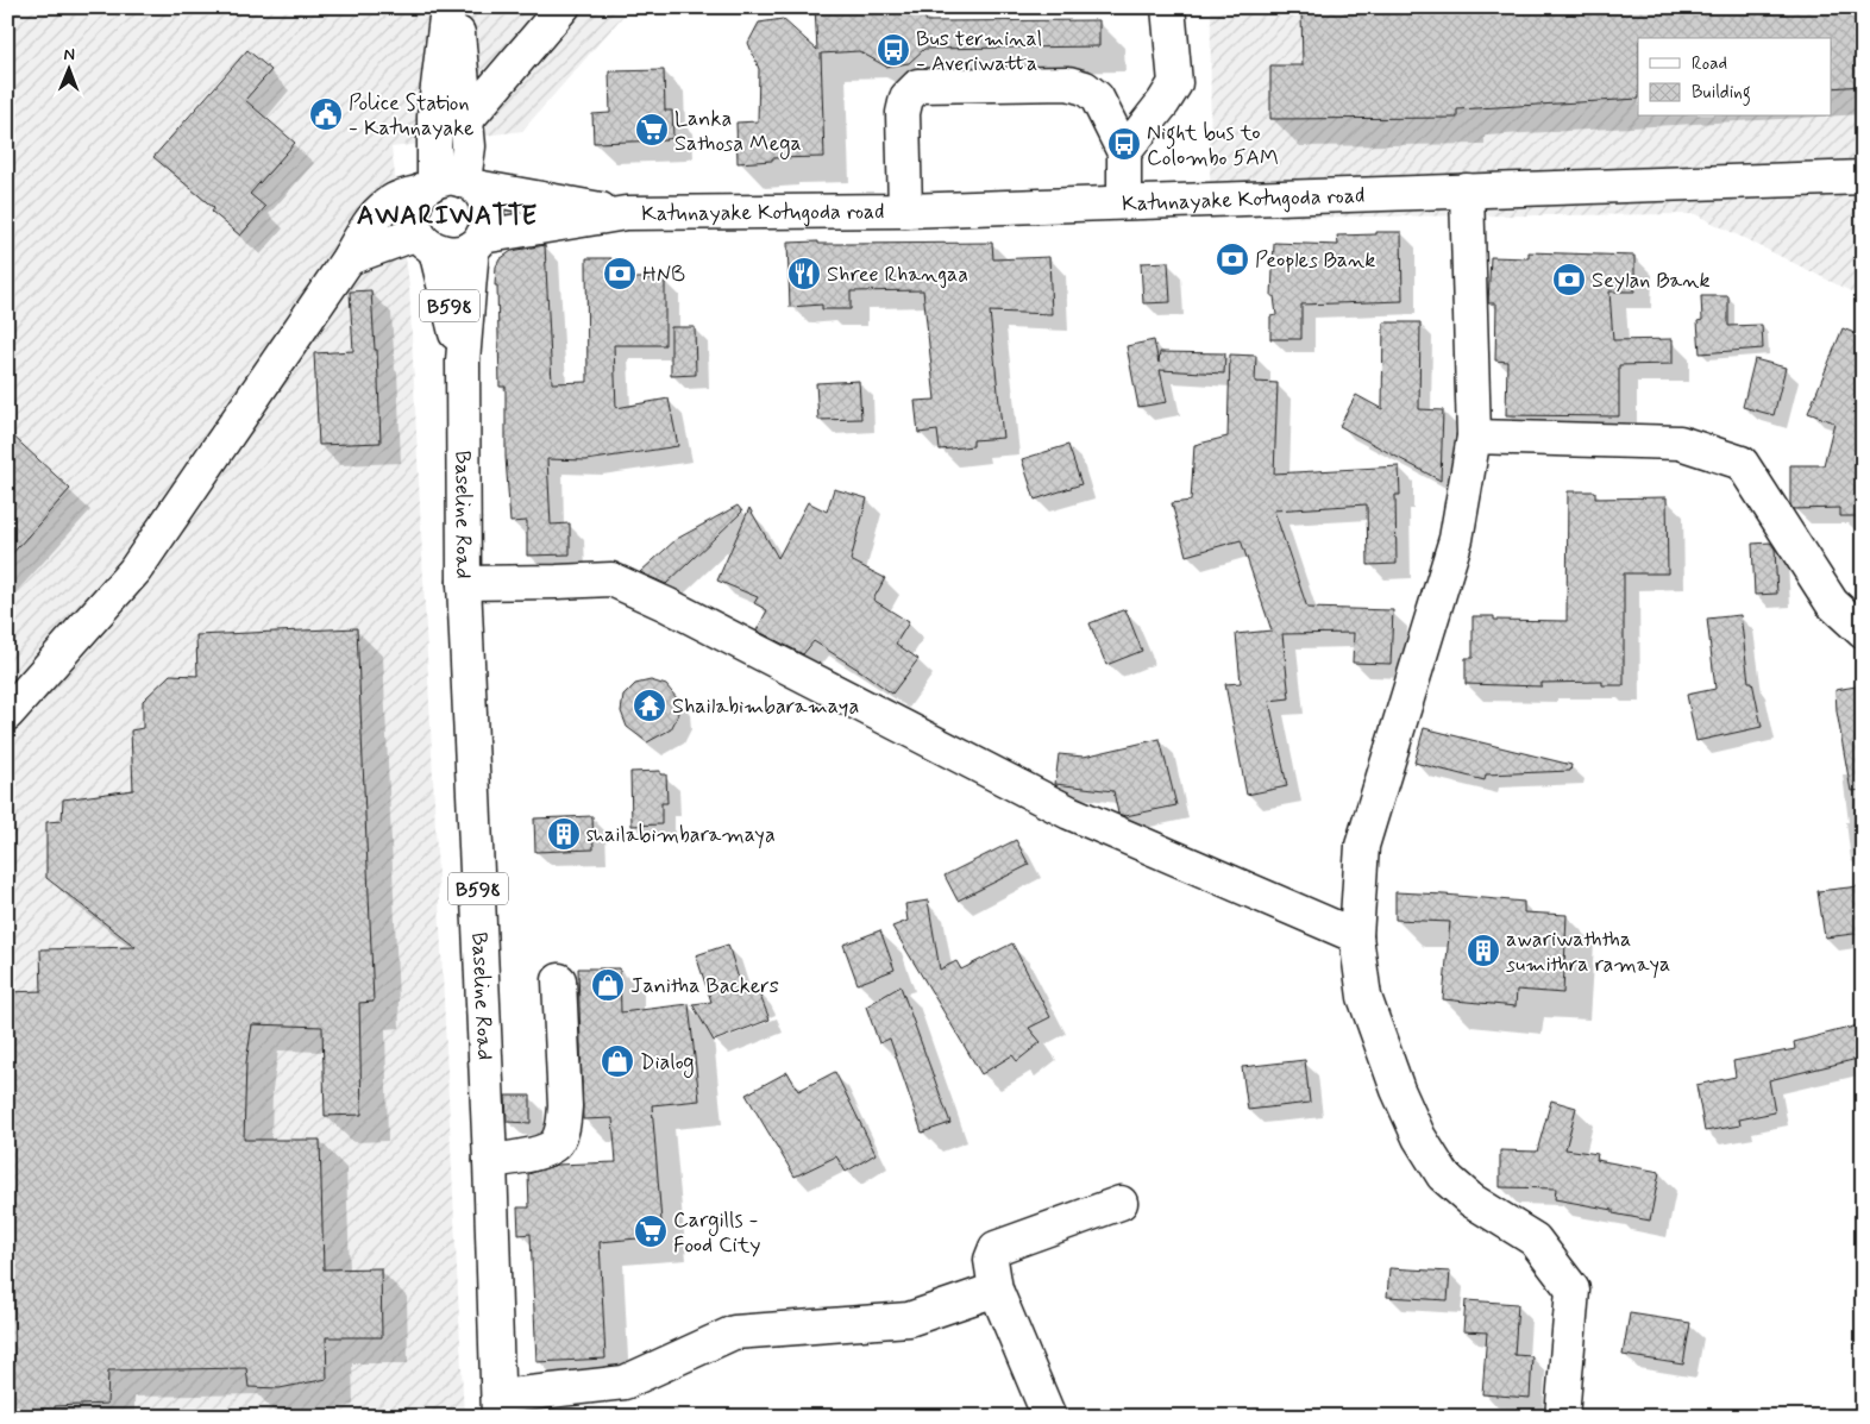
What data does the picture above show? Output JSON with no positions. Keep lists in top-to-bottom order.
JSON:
{
  "streets": {
    "street": ["Katunayake Kotugoda road", "B598", "Baseline Road"]
  },
  "crossings": [
    ["Katunayake Kotugoda road", "Baseline Road"]
  ],
  "districts": ["AWARIWATTE"],
  "places": {
    "bus stop": ["Bus terminal - Averiwatta", "Night bus to Colombo 5AM"],
    "public building": ["Police Station - Katunayake"],
    "supermarket": ["Lanka Sathosa Mega", "Cargills - Food City"],
    "bank": ["Peoples Bank", "HNB", "Seylan Bank"],
    "restaurant": ["Shree Rhangaa"],
    "temple": ["Shailabimbaramaya"],
    "building": ["shailabimbaramaya", "awariwaththa sumithra ramaya"],
    "shop": ["Janitha Backers", "Dialog"]
  },
  "legend": ["Road", "Building"],
  "north": "top"
}
